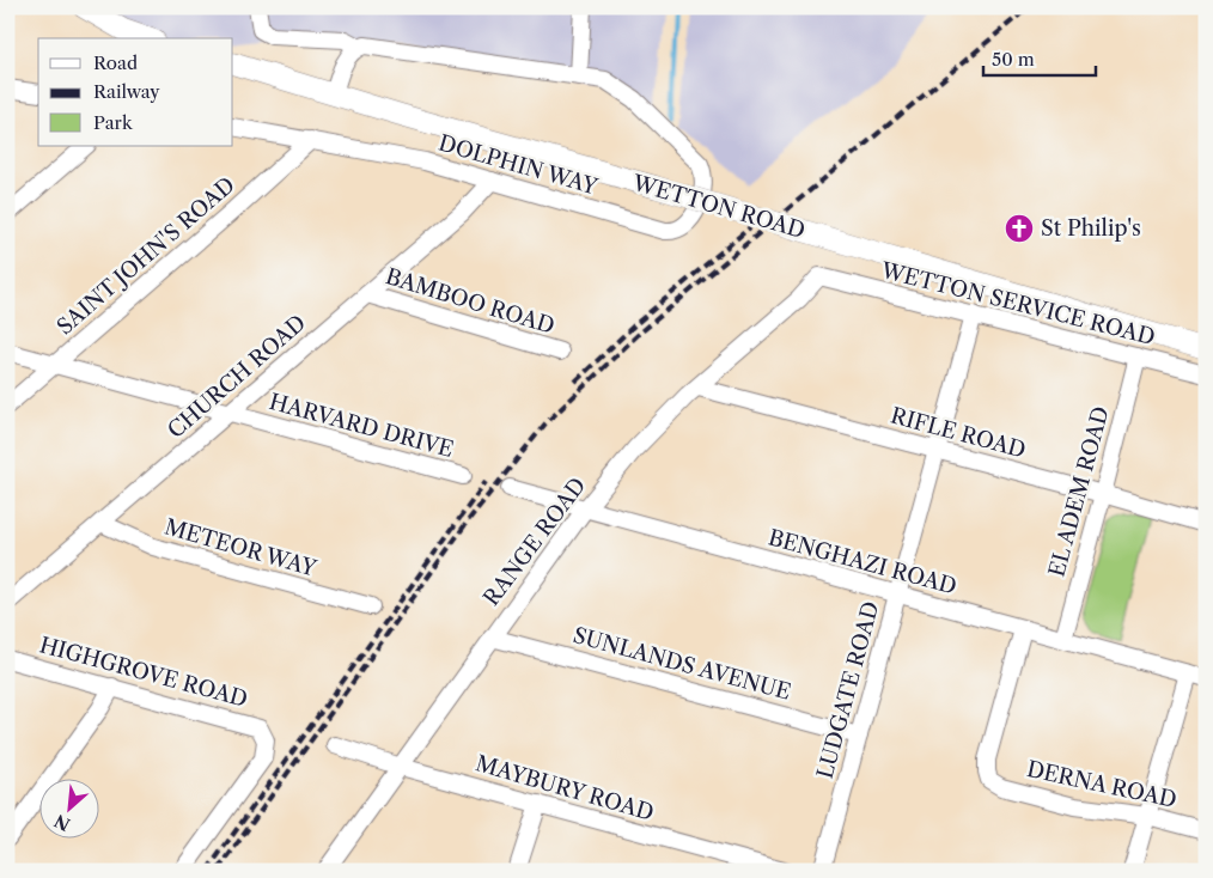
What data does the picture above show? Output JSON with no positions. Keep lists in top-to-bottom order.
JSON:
{
  "streets": {
    "main road": ["WETTON ROAD"],
    "street": [
      "DOLPHIN WAY",
      "SAINT JOHN'S ROAD",
      "BAMBOO ROAD",
      "WETTON SERVICE ROAD",
      "CHURCH ROAD",
      "HARVARD DRIVE",
      "RIFLE ROAD",
      "EL ADEM ROAD",
      "RANGE ROAD",
      "METEOR WAY",
      "BENGHAZI ROAD",
      "SUNLANDS AVENUE",
      "HIGHGROVE ROAD",
      "LUDGATE ROAD",
      "DERNA ROAD",
      "MAYBURY ROAD"
    ]
  },
  "crossings": [
    ["DOLPHIN WAY", "SAINT JOHN'S ROAD"],
    ["DOLPHIN WAY", "CHURCH ROAD"],
    ["SAINT JOHN'S ROAD", "HARVARD DRIVE"],
    ["BAMBOO ROAD", "CHURCH ROAD"],
    ["WETTON SERVICE ROAD", "EL ADEM ROAD"],
    ["WETTON SERVICE ROAD", "RANGE ROAD"],
    ["WETTON SERVICE ROAD", "LUDGATE ROAD"],
    ["CHURCH ROAD", "HARVARD DRIVE"],
    ["CHURCH ROAD", "METEOR WAY"],
    ["RIFLE ROAD", "EL ADEM ROAD"],
    ["RIFLE ROAD", "RANGE ROAD"],
    ["RIFLE ROAD", "LUDGATE ROAD"],
    ["EL ADEM ROAD", "BENGHAZI ROAD"],
    ["RANGE ROAD", "BENGHAZI ROAD"],
    ["RANGE ROAD", "SUNLANDS AVENUE"],
    ["RANGE ROAD", "MAYBURY ROAD"],
    ["BENGHAZI ROAD", "LUDGATE ROAD"],
    ["BENGHAZI ROAD", "DERNA ROAD"],
    ["SUNLANDS AVENUE", "LUDGATE ROAD"]
  ],
  "places": {
    "church": ["St Philip's"]
  },
  "legend": ["Road", "Railway", "Park"],
  "scale_bar": "50 m",
  "north": "bottom left"
}
